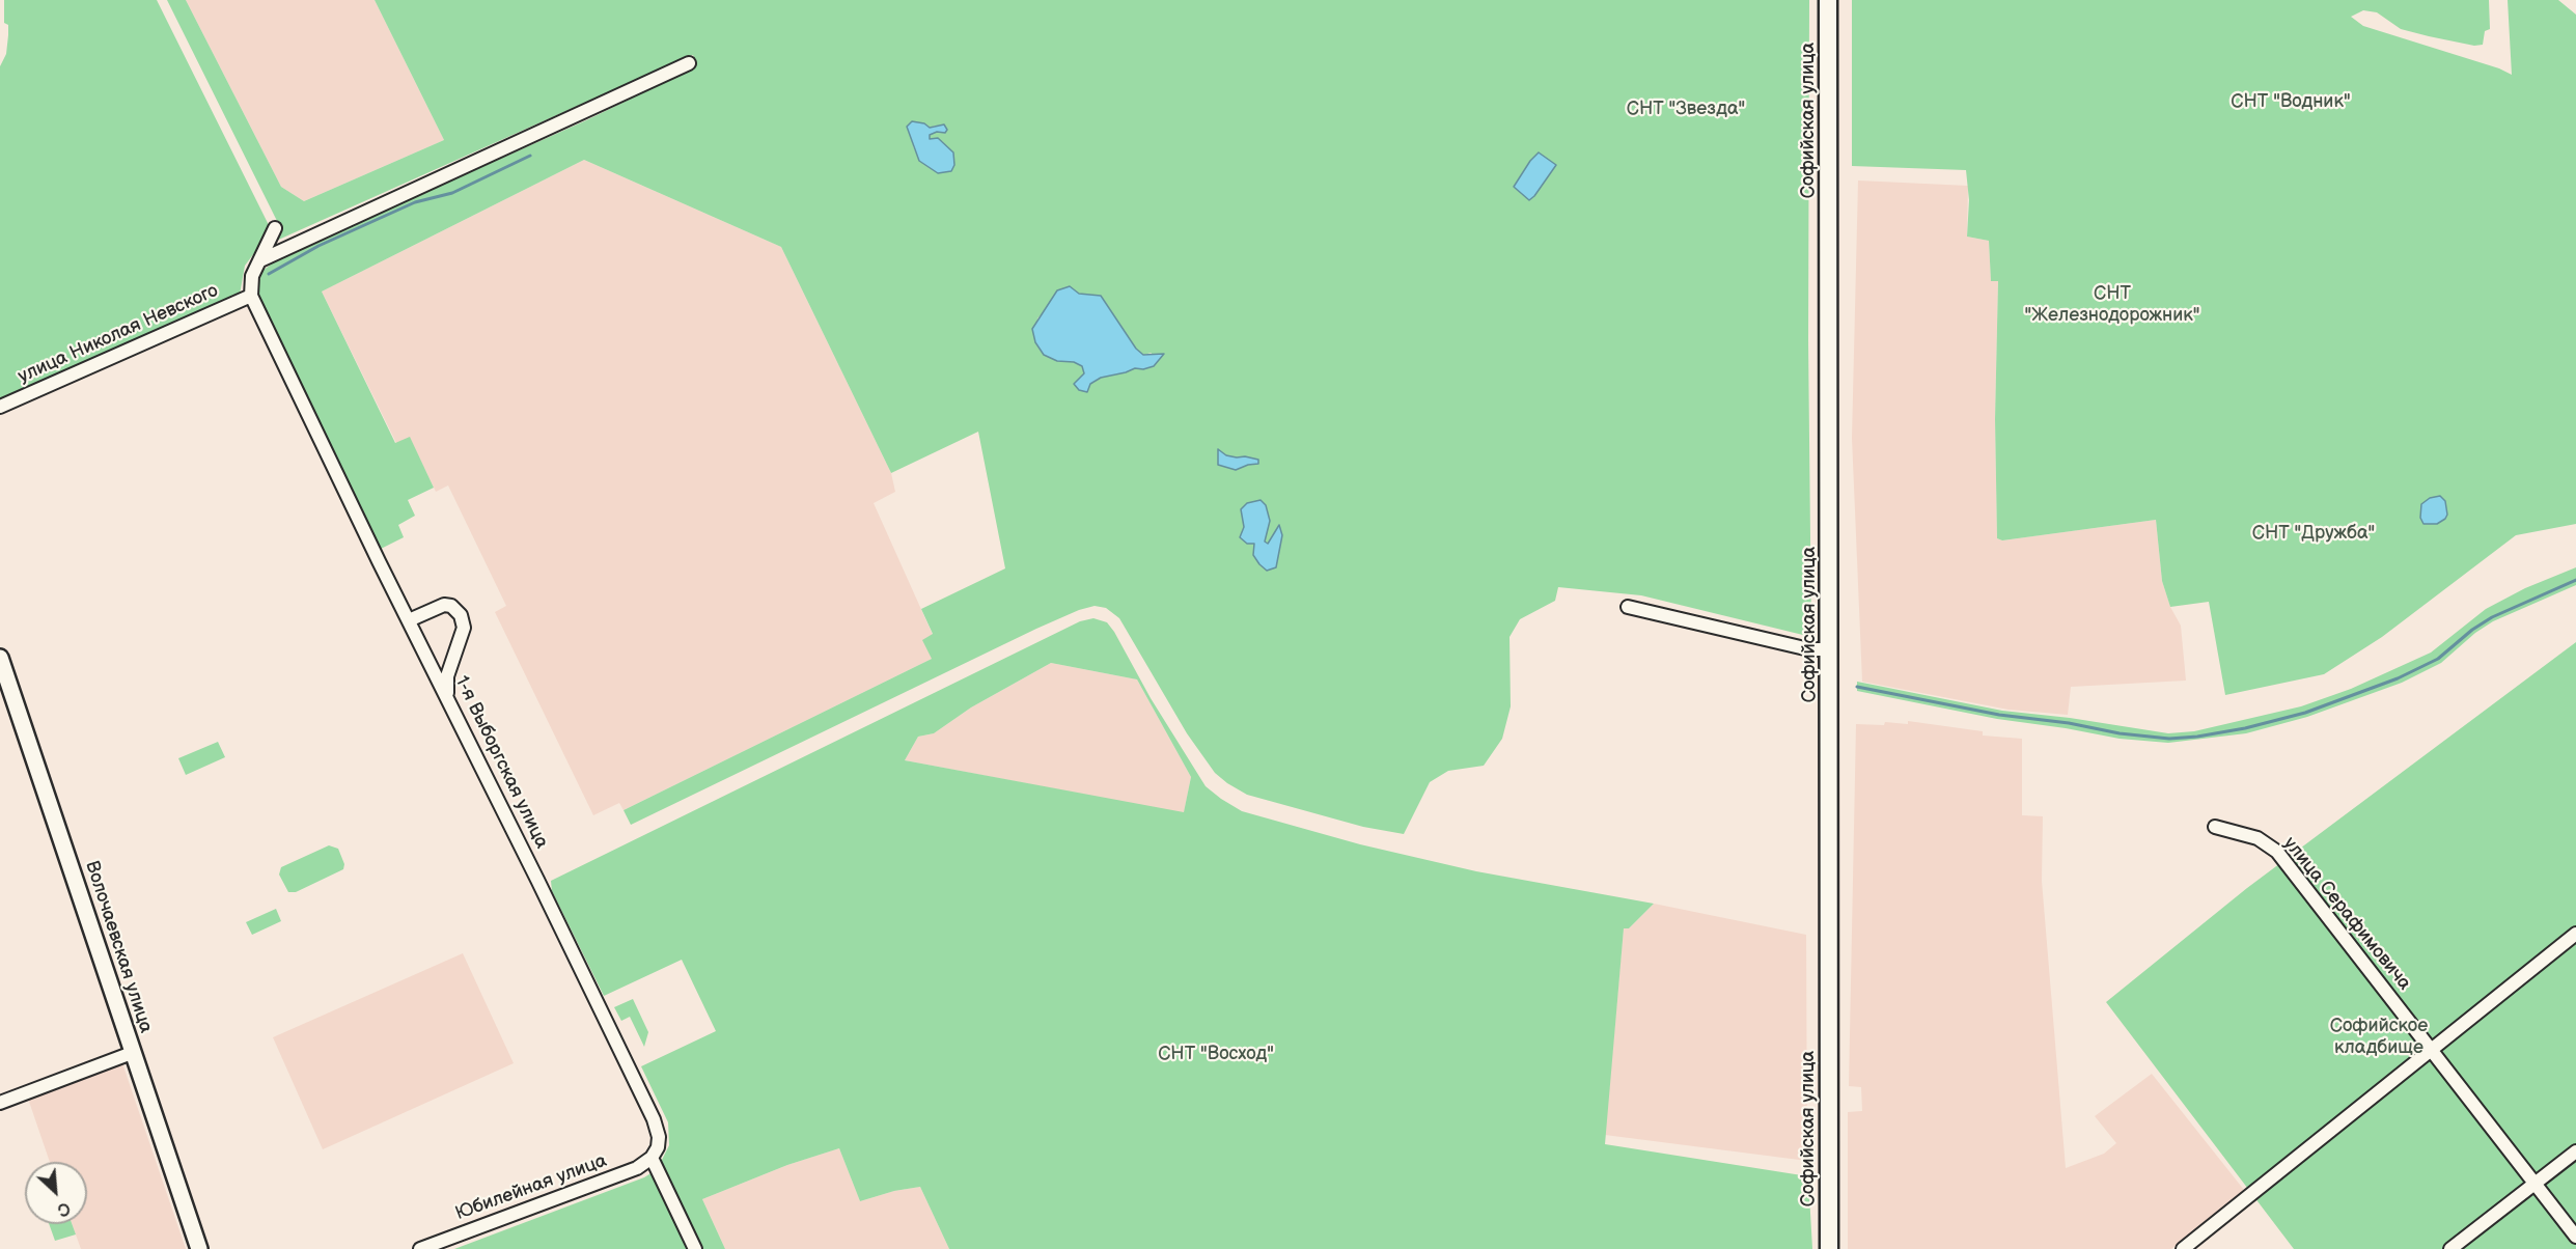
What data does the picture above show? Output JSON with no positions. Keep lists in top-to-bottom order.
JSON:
{
  "streets": {
    "main road": ["Софийская улица"],
    "street": [
      "улица Николая Невского",
      "1-я Выборгская улица",
      "улица Серафимовича",
      "Волочаевская улица",
      "Юбилейная улица"
    ]
  },
  "crossings": [
    ["улица Николая Невского", "1-я Выборгская улица"],
    ["1-я Выборгская улица", "Юбилейная улица"]
  ],
  "parks": [
    "СНТ \"Водник\"",
    "СНТ \"Звезда\"",
    "СНТ \"Железнодорожник\"",
    "СНТ \"Дружба\"",
    "Софийское кладбище",
    "СНТ \"Восход\""
  ],
  "north": "bottom right"
}
